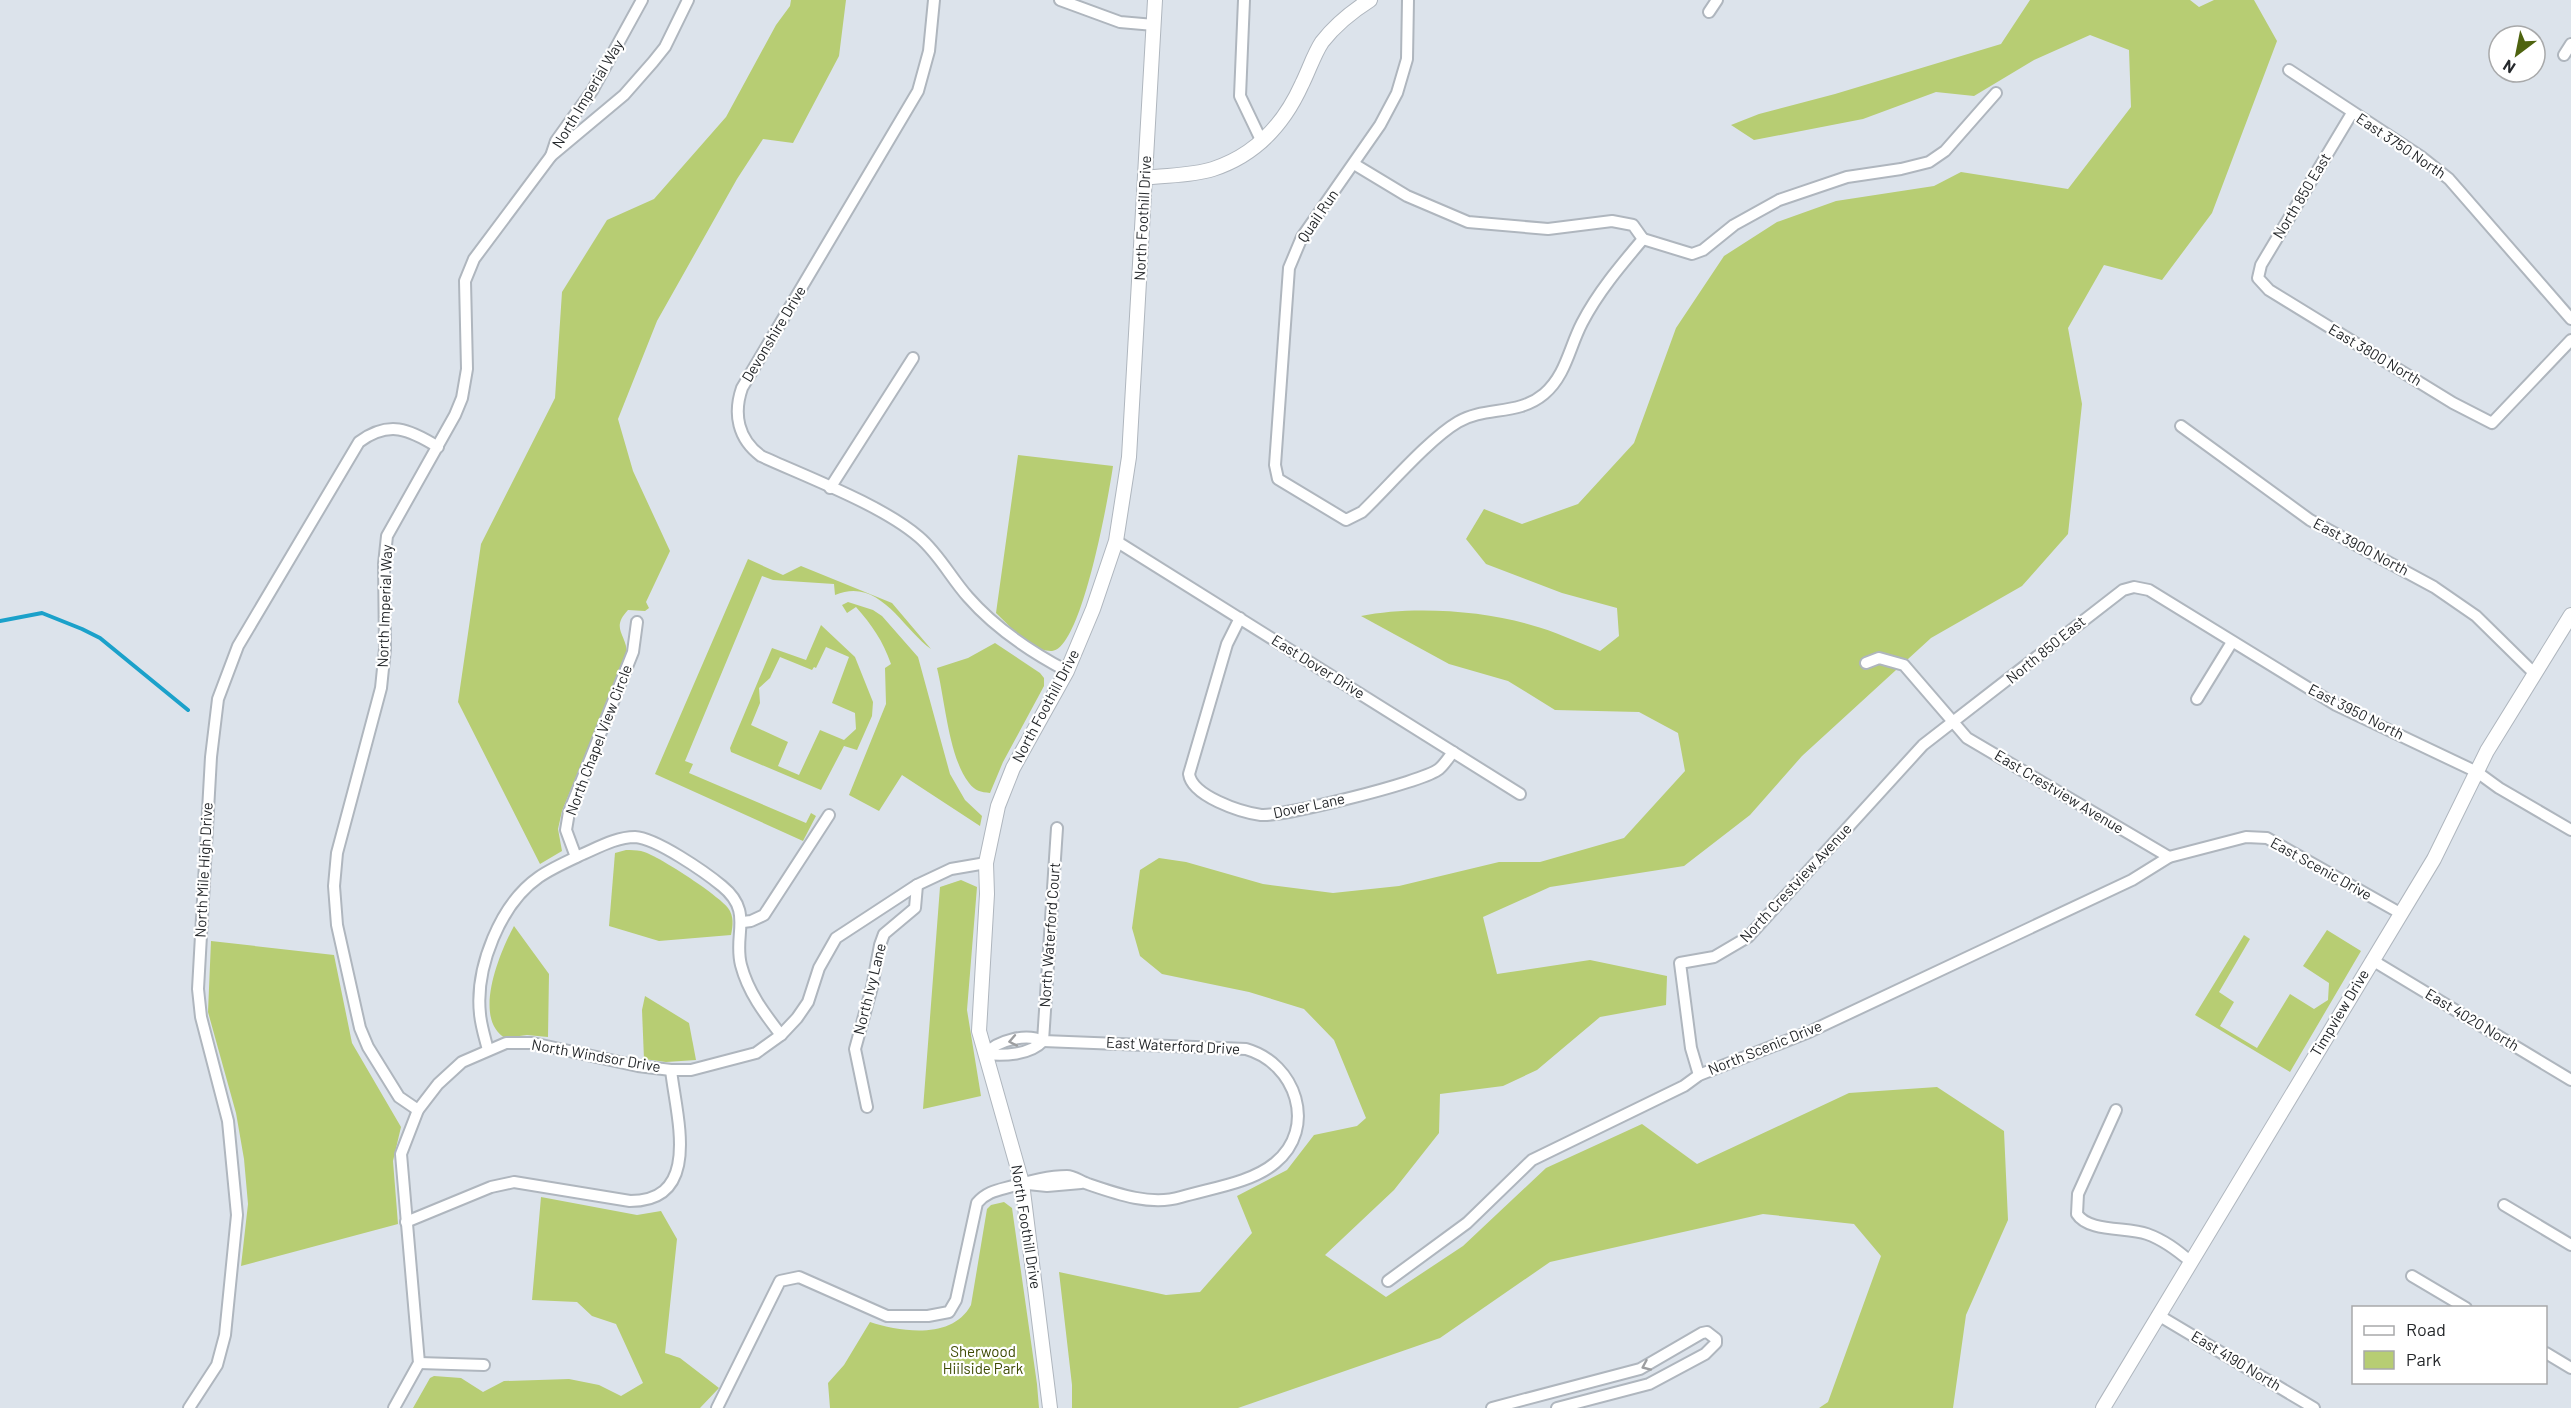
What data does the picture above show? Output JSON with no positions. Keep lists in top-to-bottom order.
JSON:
{
  "streets": {
    "street": [
      "North Imperial Way",
      "East 3750 North",
      "North 850 East",
      "Quail Run",
      "North Foothill Drive",
      "Devonshire Drive",
      "East 3800 North",
      "East 3900 North",
      "East Dover Drive",
      "East 3950 North",
      "North Chapel View Circle",
      "East Crestview Avenue",
      "Dover Lane",
      "East Scenic Drive",
      "North Mile High Drive",
      "North Crestview Avenue",
      "North Waterford Court",
      "North Ivy Lane",
      "Timpview Drive",
      "East 4020 North",
      "East Waterford Drive",
      "North Scenic Drive",
      "North Windsor Drive",
      "East 4190 North"
    ]
  },
  "crossings": [
    ["North Imperial Way", "North Mile High Drive"],
    ["North Imperial Way", "North Windsor Drive"],
    ["East 3750 North", "North 850 East"],
    ["North 850 East", "East 3800 North"],
    ["North 850 East", "East 3950 North"],
    ["North 850 East", "East Crestview Avenue"],
    ["North 850 East", "North Crestview Avenue"],
    ["North Foothill Drive", "Devonshire Drive"],
    ["North Foothill Drive", "East Dover Drive"],
    ["North Foothill Drive", "East Waterford Drive"],
    ["North Foothill Drive", "North Windsor Drive"],
    ["East 3900 North", "Timpview Drive"],
    ["East Dover Drive", "Dover Lane"],
    ["East 3950 North", "Timpview Drive"],
    ["East Crestview Avenue", "East Scenic Drive"],
    ["East Crestview Avenue", "North Crestview Avenue"],
    ["East Crestview Avenue", "North Scenic Drive"],
    ["East Scenic Drive", "Timpview Drive"],
    ["East Scenic Drive", "North Scenic Drive"],
    ["North Crestview Avenue", "North Scenic Drive"],
    ["North Waterford Court", "East Waterford Drive"],
    ["North Ivy Lane", "North Windsor Drive"],
    ["Timpview Drive", "East 4020 North"],
    ["Timpview Drive", "East 4190 North"]
  ],
  "parks": ["Sherwood Hiilside Park"],
  "legend": ["Road", "Park"],
  "north": "bottom left"
}
